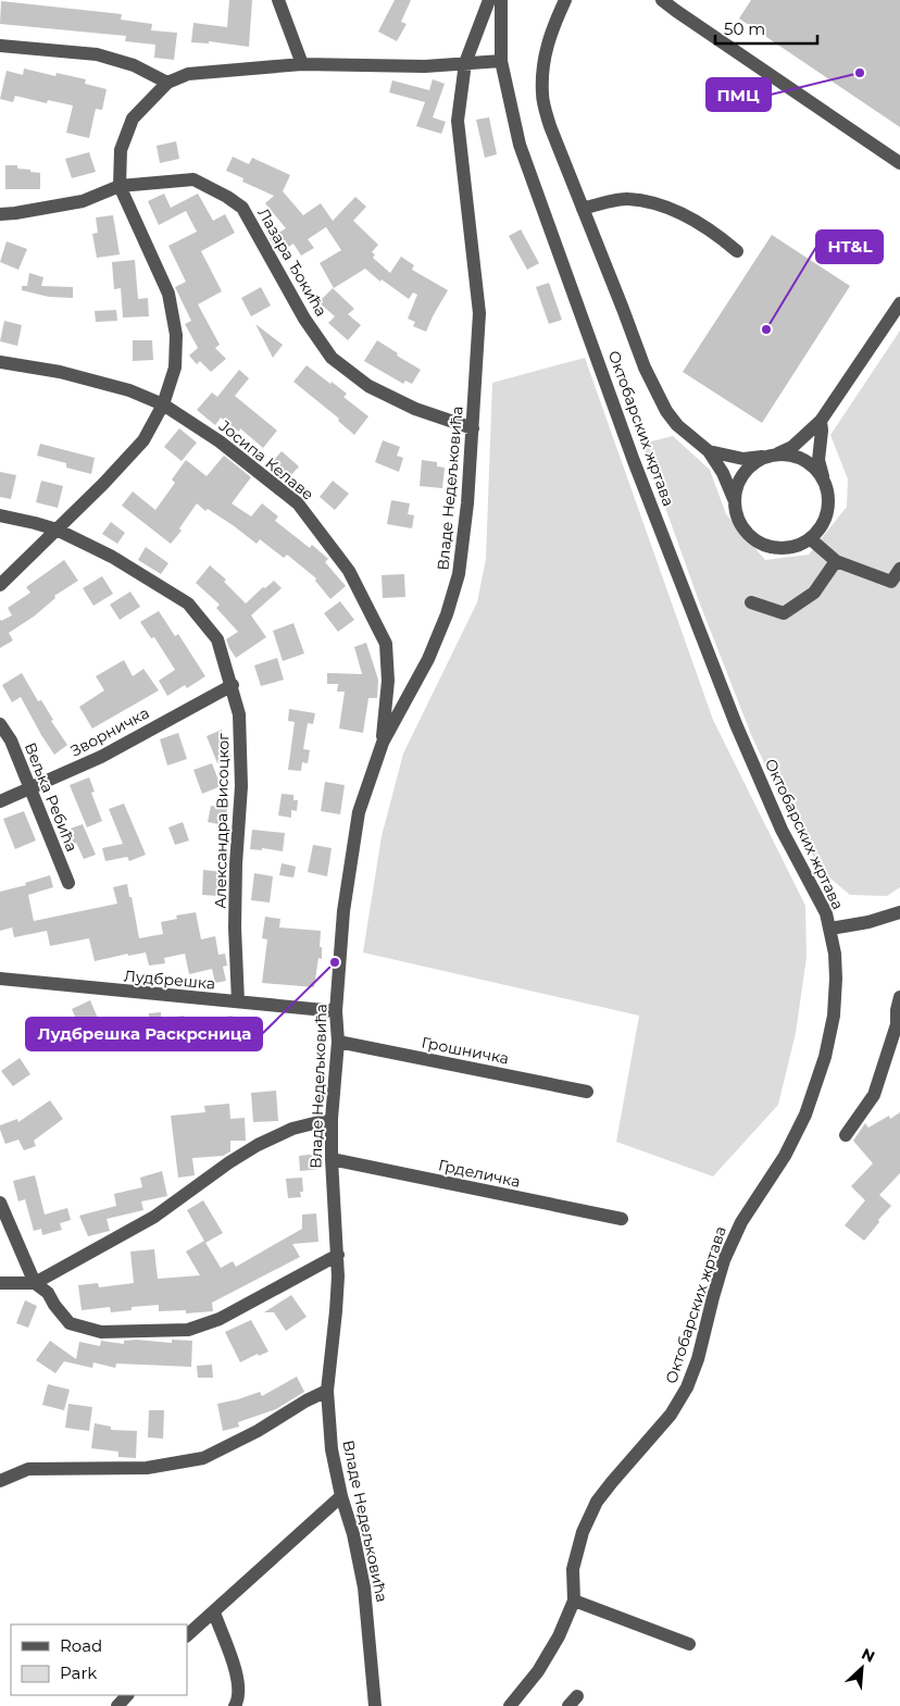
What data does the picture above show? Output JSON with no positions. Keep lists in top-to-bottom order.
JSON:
{
  "streets": {
    "street": [
      "Лазара Ђокића",
      "Октобарских жртава",
      "Јосипа Келаве",
      "Владе Недељковића",
      "Зворничка",
      "Вељка Ребића",
      "Александра Висоцког",
      "Лудбрешка",
      "Грошничка",
      "Грделичка"
    ]
  },
  "crossings": [
    ["Лазара Ђокића", "Владе Недељковића"],
    ["Јосипа Келаве", "Владе Недељковића"],
    ["Владе Недељковића", "Лудбрешка"],
    ["Владе Недељковића", "Грошничка"],
    ["Владе Недељковића", "Грделичка"],
    ["Зворничка", "Вељка Ребића"],
    ["Зворничка", "Александра Висоцког"],
    ["Александра Висоцког", "Лудбрешка"]
  ],
  "places": ["ПМЦ", "HT&L", "Лудбрешка Раскрсница"],
  "legend": ["Road", "Park"],
  "scale_bar": "50 m",
  "north": "top right"
}
